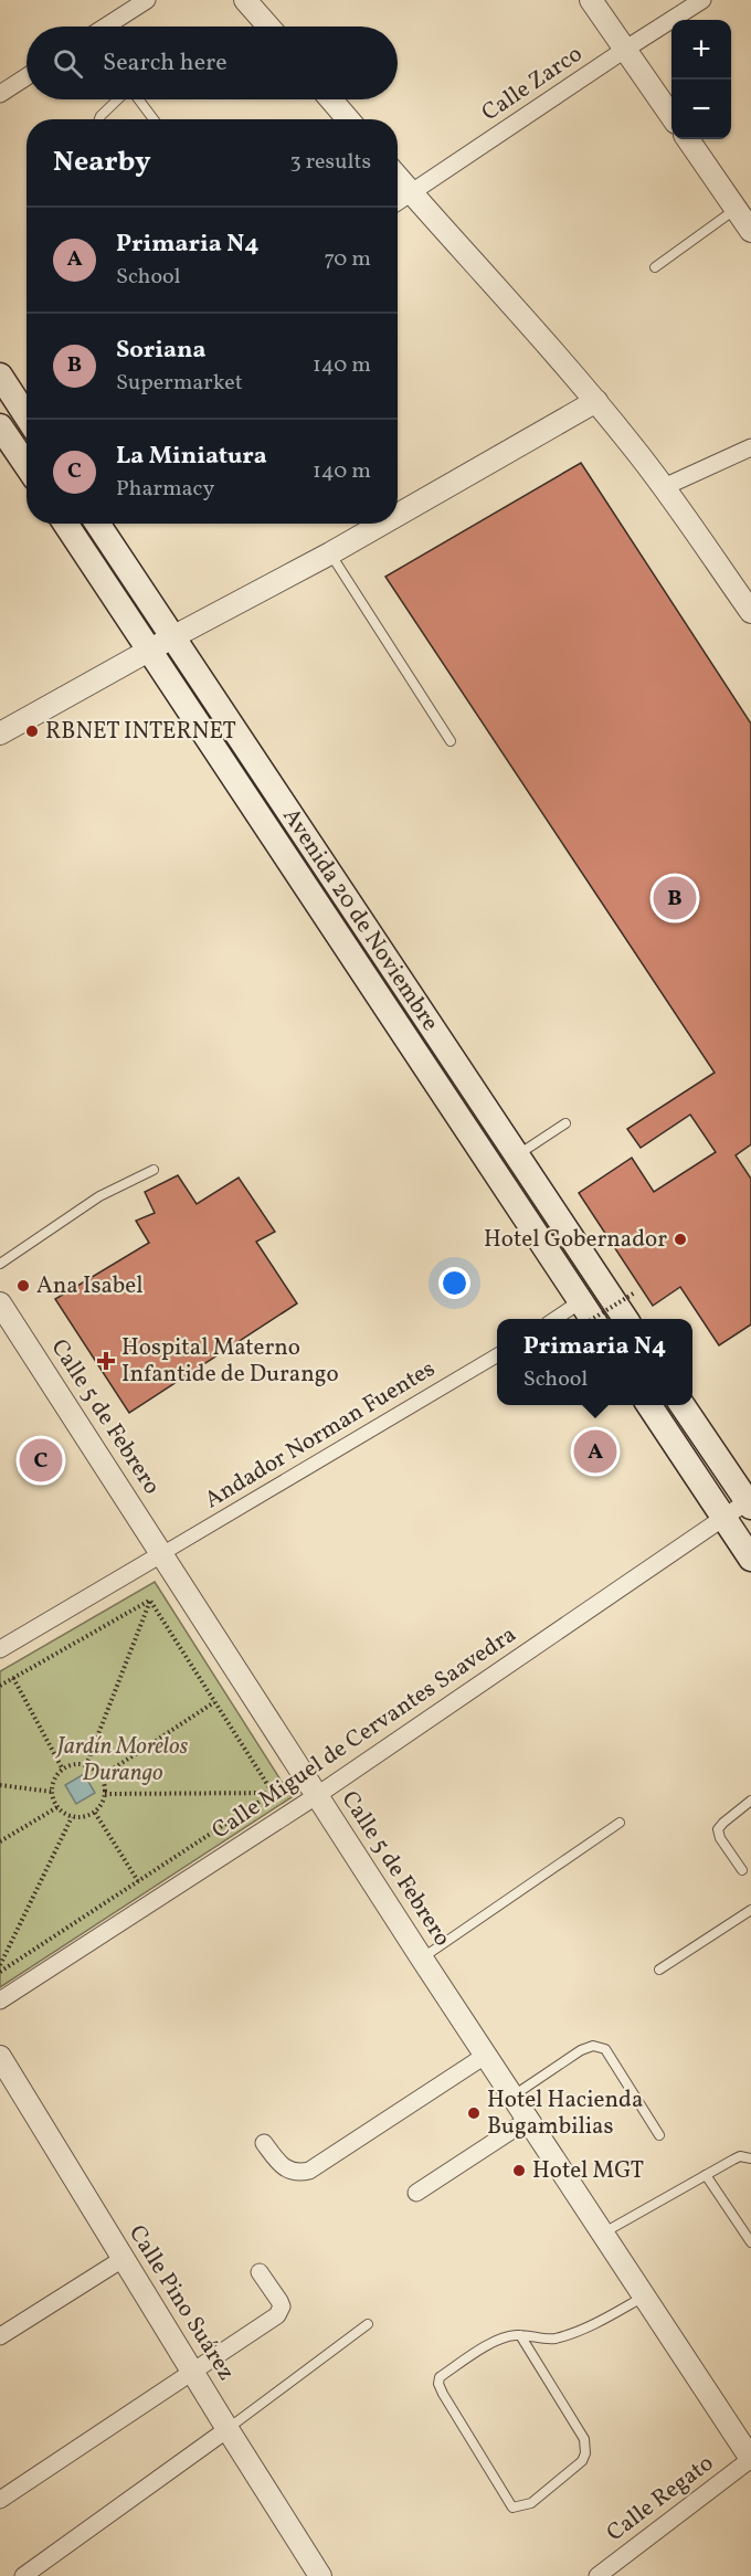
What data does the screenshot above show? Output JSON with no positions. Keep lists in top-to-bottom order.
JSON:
{
  "streets": {
    "main road": ["Avenida 20 de Noviembre"],
    "street": [
      "Calle Zarco",
      "Calle 5 de Febrero",
      "Andador Norman Fuentes",
      "Calle Miguel de Cervantes Saavedra",
      "Calle Pino Suárez",
      "Calle Regato"
    ]
  },
  "crossings": [
    ["Calle 5 de Febrero", "Andador Norman Fuentes"],
    ["Calle 5 de Febrero", "Calle Miguel de Cervantes Saavedra"],
    ["Calle 5 de Febrero", "Calle Regato"]
  ],
  "parks": ["Jardín Morelos Durango"],
  "places": {
    "other": [
      "RBNET INTERNET",
      "Hotel Gobernador",
      "Ana Isabel",
      "Hotel Hacienda Bugambilias",
      "Hotel MGT"
    ],
    "health": ["Hospital Materno Infantide de Durango"]
  },
  "page": {
    "map_buttons": ["+", "−"],
    "search": "Search here",
    "heading": ["Nearby", "3 results"],
    "list": [
      {
        "mark": "A",
        "name": "Primaria N4",
        "note": "School",
        "value": "70 m"
      },
      {
        "mark": "B",
        "name": "Soriana",
        "note": "Supermarket",
        "value": "140 m"
      },
      {
        "mark": "C",
        "name": "La Miniatura",
        "note": "Pharmacy",
        "value": "140 m"
      }
    ],
    "pins": ["B", "A", "C"],
    "popup": ["Primaria N4", "School"]
  }
}
